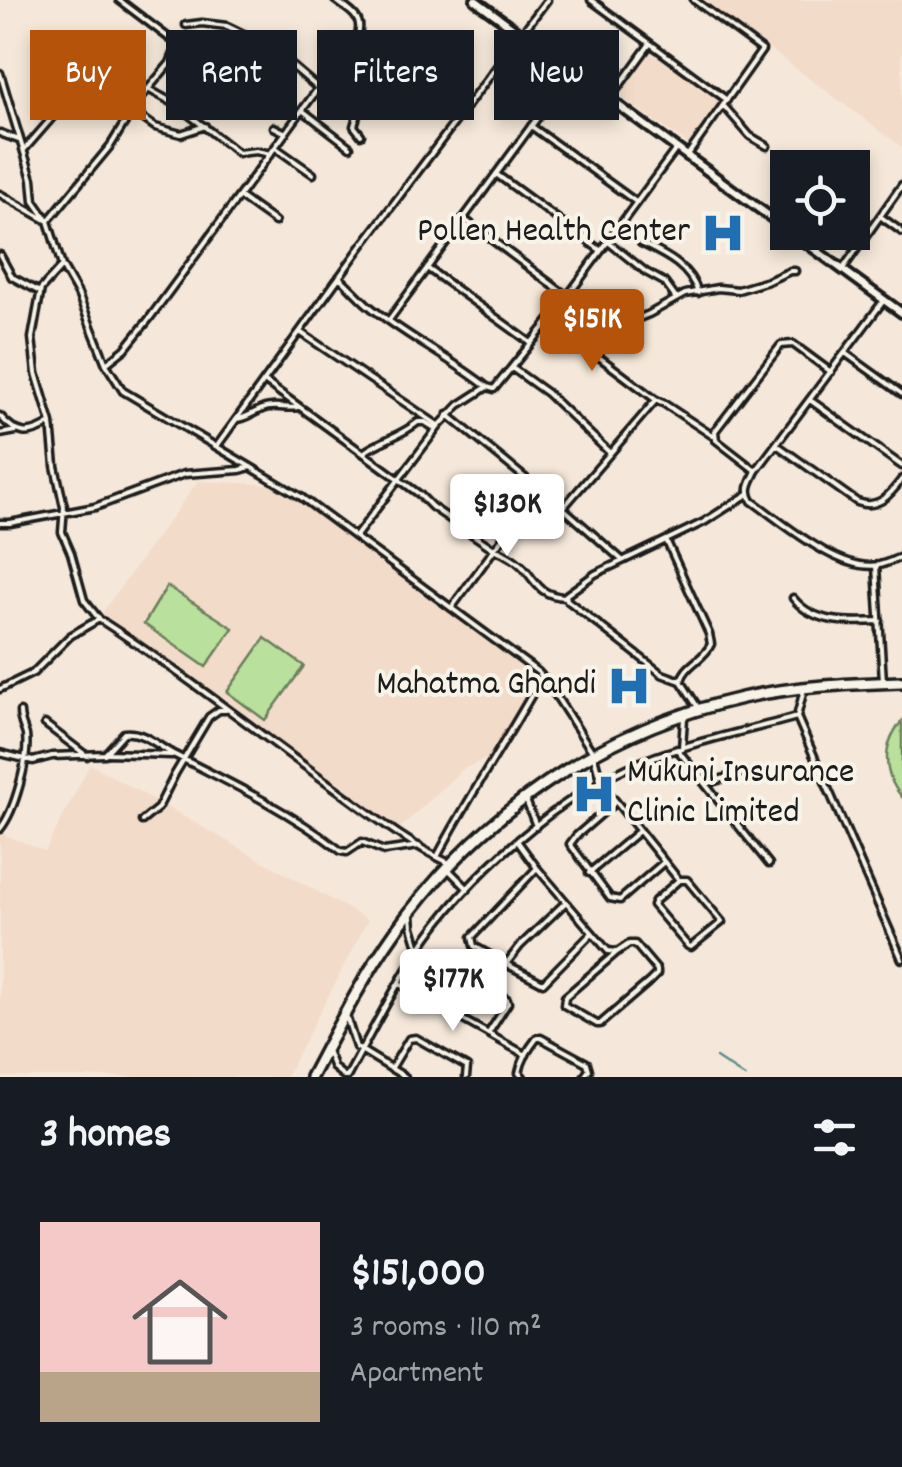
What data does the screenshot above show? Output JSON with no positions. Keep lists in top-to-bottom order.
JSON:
{
  "places": {
    "hospital": ["Pollen Health Center", "Mahatma Ghandi", "Mukuni Insurance Clinic Limited"]
  },
  "page": {
    "chip": [
      "Buy",
      "Rent",
      "Filters",
      "New"
    ],
    "price": ["$151K", "$130K", "$177K"],
    "heading": "3 homes",
    "list": [
      {
        "name": "$151,000",
        "note": "3 rooms · 110 m² · Apartment"
      }
    ]
  }
}
